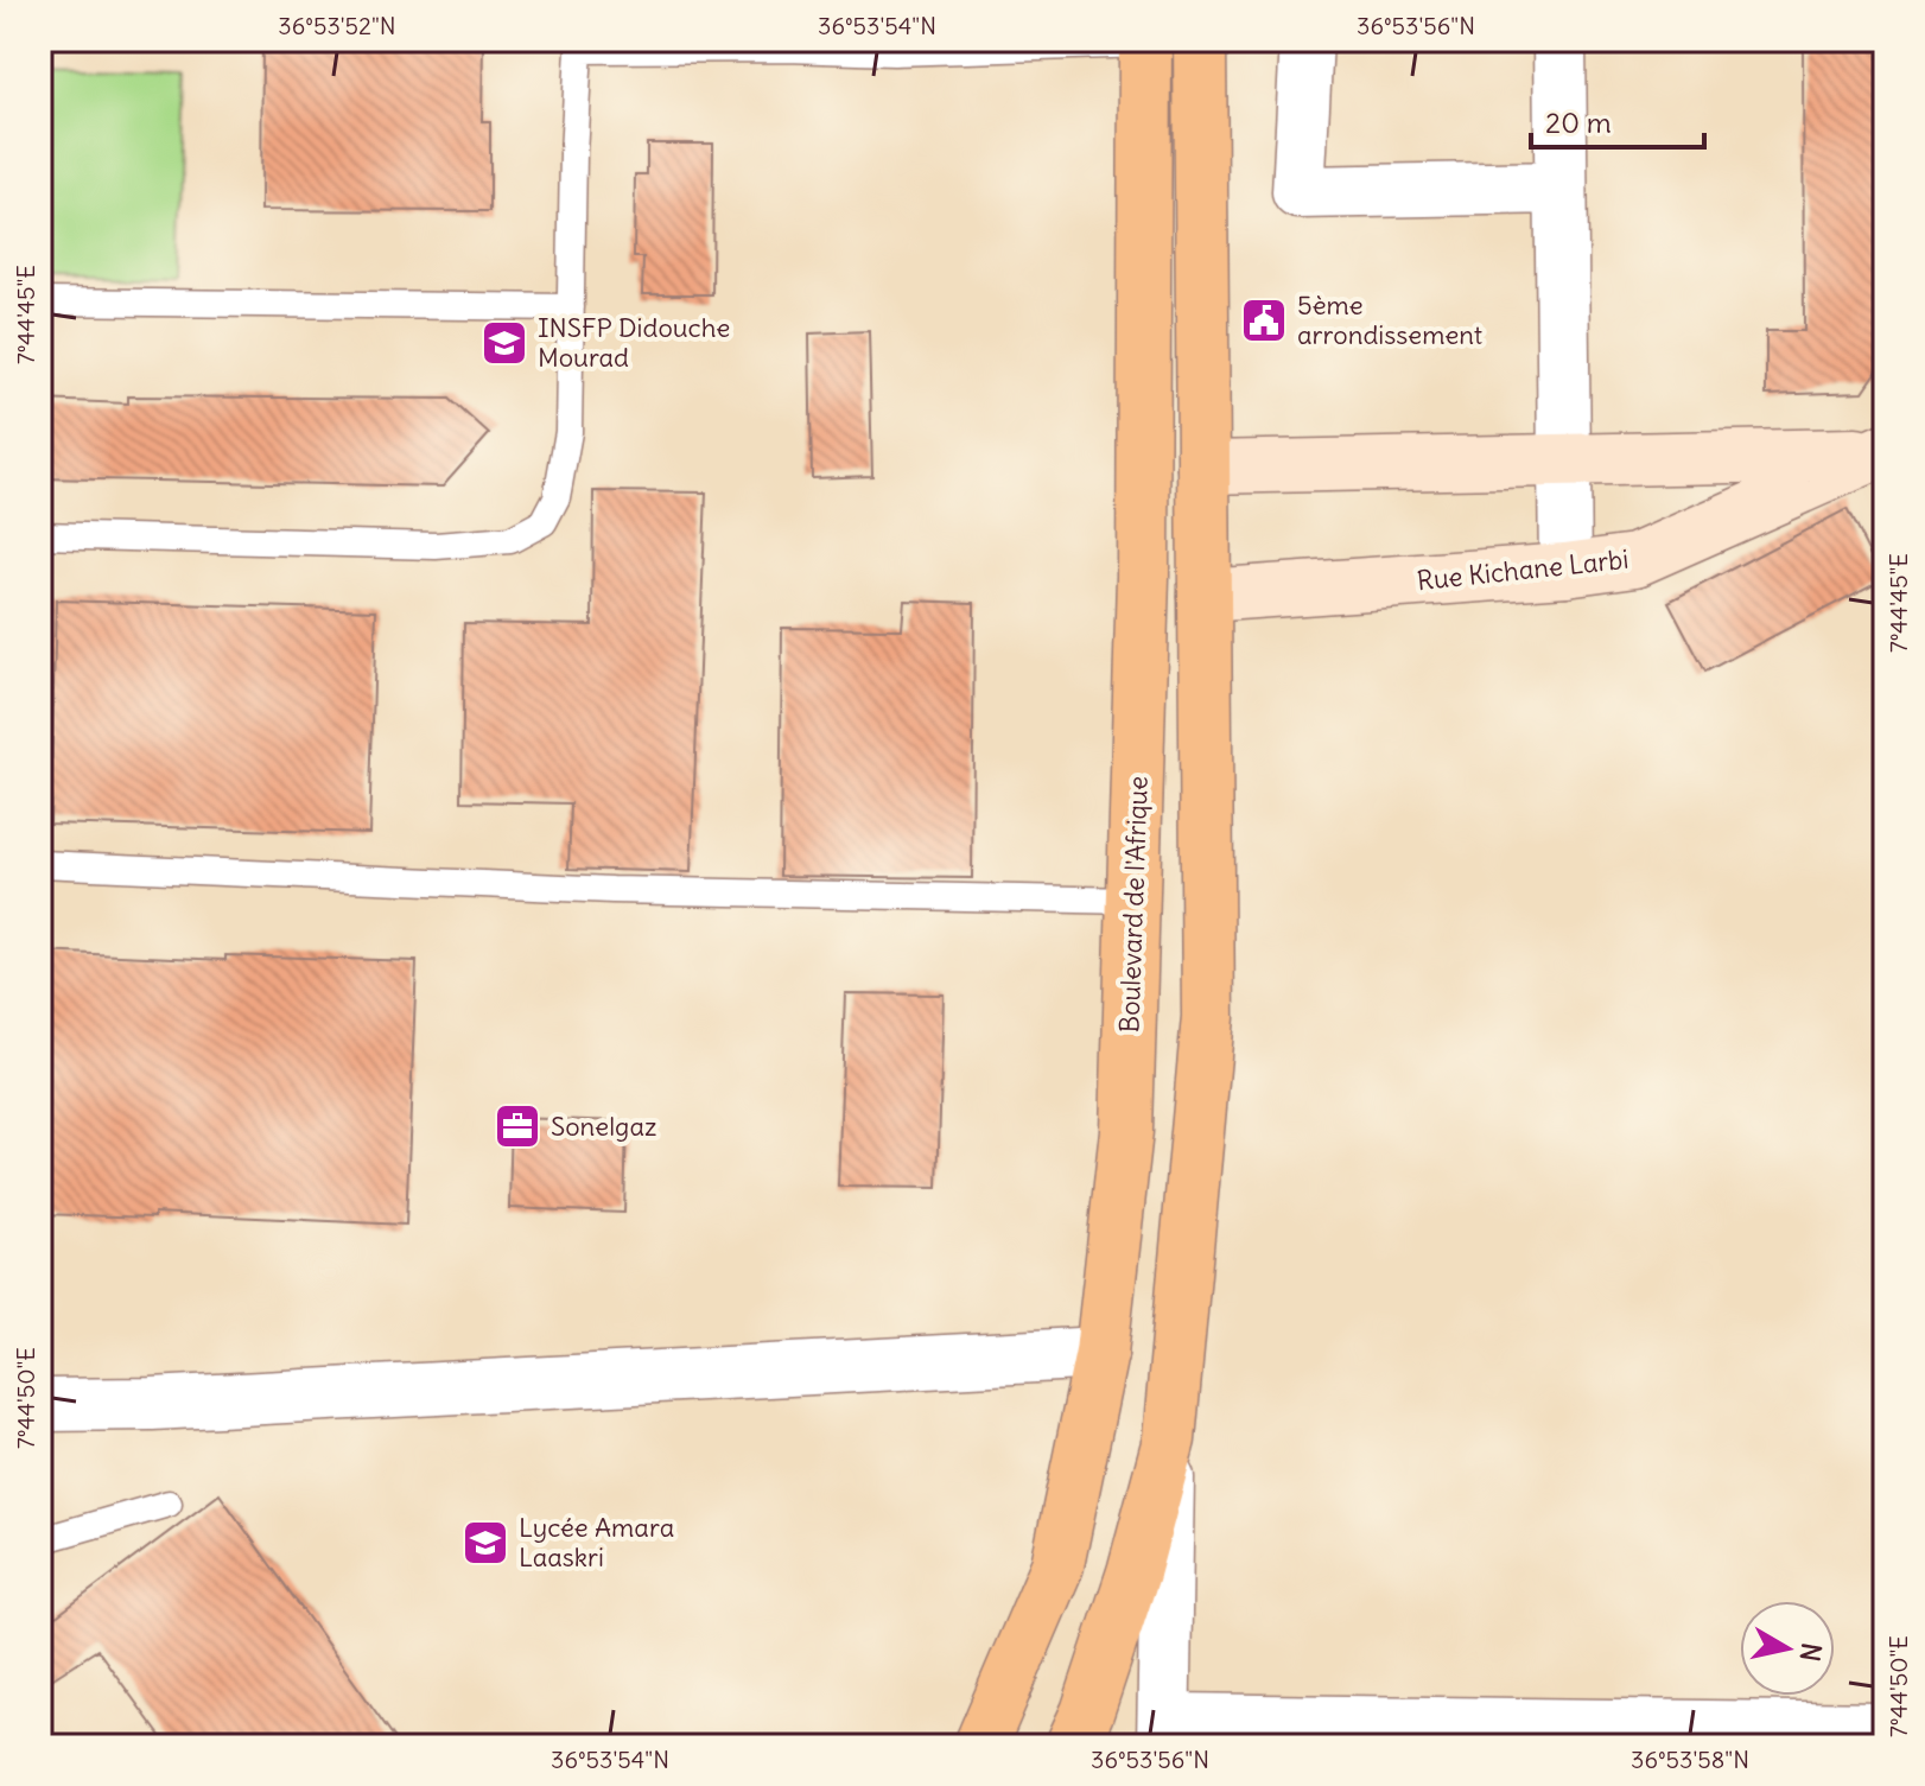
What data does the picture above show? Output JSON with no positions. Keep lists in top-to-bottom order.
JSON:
{
  "streets": {
    "main road": ["Boulevard de l'Afrique"],
    "street": ["Rue Kichane Larbi"]
  },
  "places": {
    "public building": ["5ème arrondissement"],
    "school or university": ["INSFP Didouche Mourad", "Lycée Amara Laaskri"],
    "office": ["Sonelgaz"]
  },
  "scale_bar": "20 m",
  "north": "right",
  "coordinates": [
    "36°53'52\"N",
    "36°53'54\"N",
    "36°53'56\"N",
    "7°44'45\"E",
    "7°44'50\"E",
    "36°53'58\"N"
  ]
}
